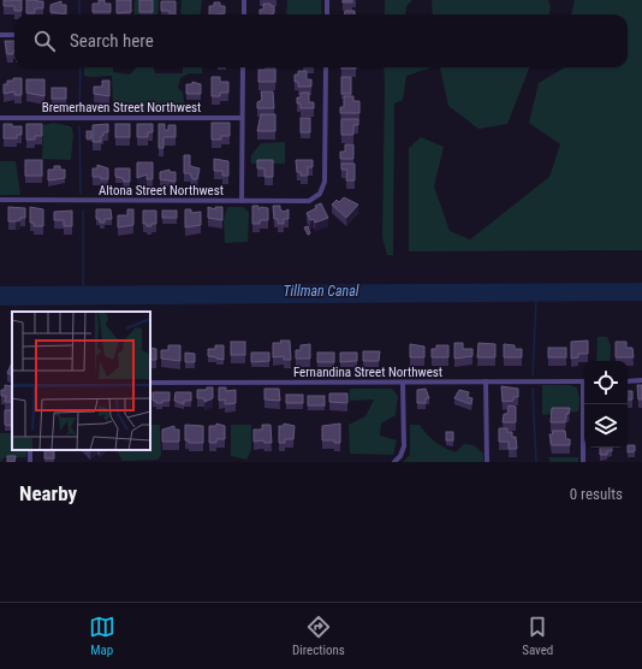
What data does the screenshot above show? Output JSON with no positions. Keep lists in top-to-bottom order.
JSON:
{
  "streets": {
    "street": ["Bremerhaven Street Northwest", "Altona Street Northwest", "Fernandina Street Northwest"]
  },
  "water": ["Tillman Canal"],
  "page": {
    "search": "Search here",
    "heading": ["Nearby", "0 results"],
    "nav": ["Map", "Directions", "Saved"]
  }
}
